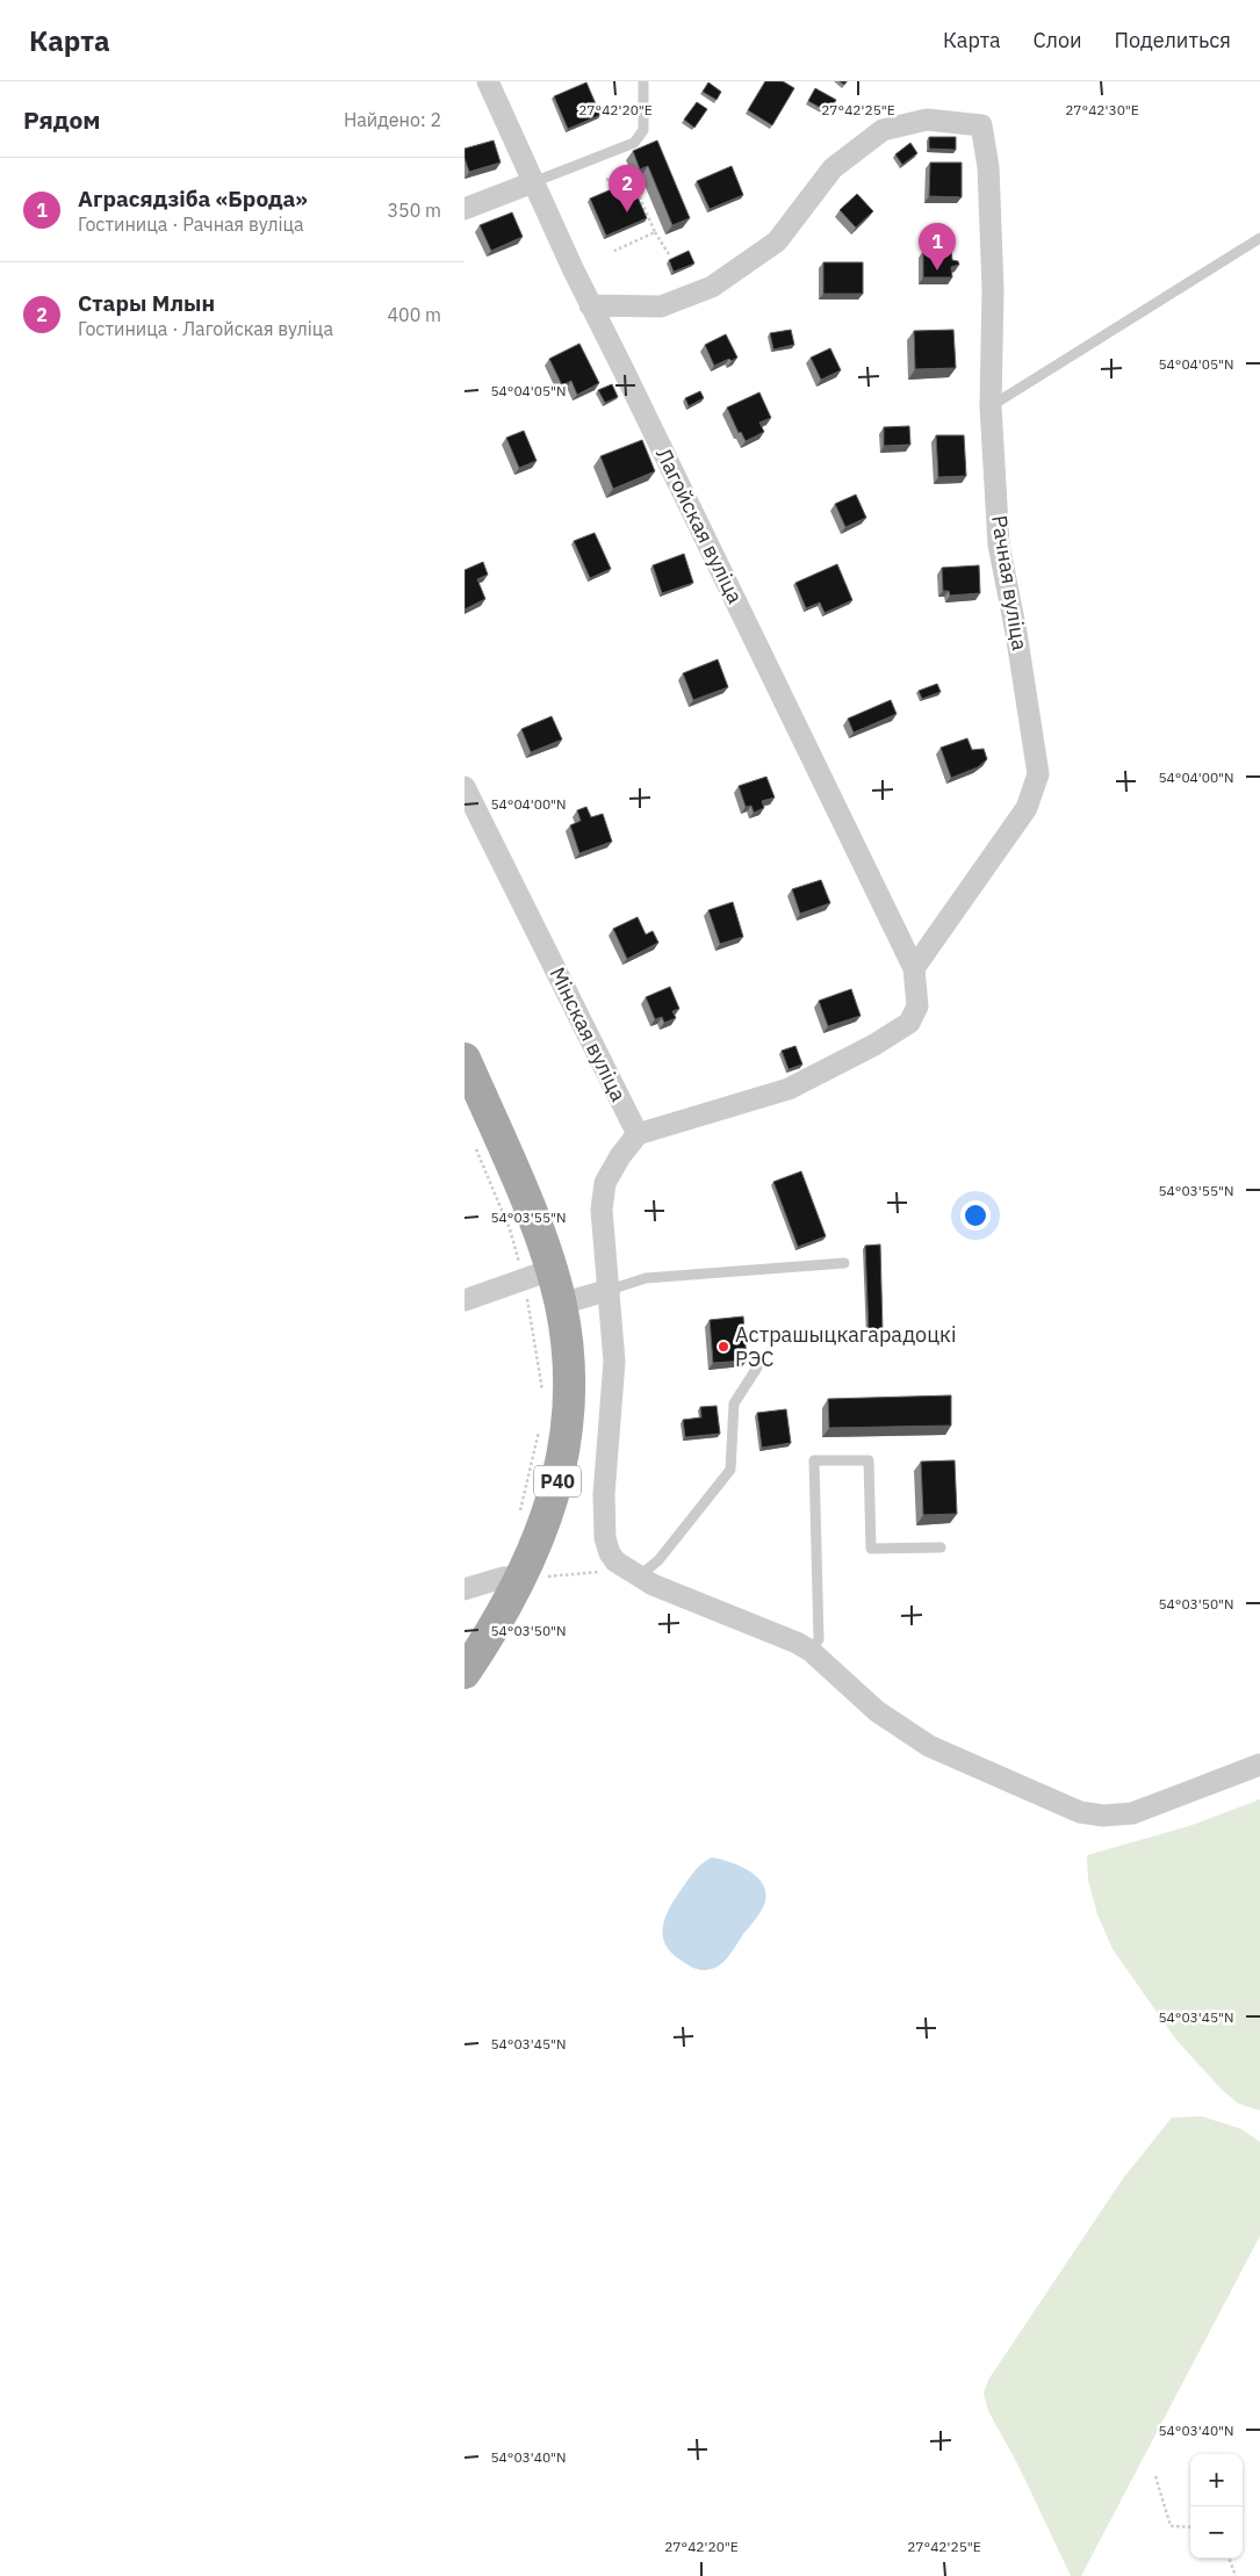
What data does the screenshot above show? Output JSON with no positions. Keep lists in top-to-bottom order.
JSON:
{
  "streets": {
    "main road": ["Р40"],
    "street": ["Лагойская вуліца", "Рачная вуліца", "Мінская вуліца"]
  },
  "crossings": [
    ["Лагойская вуліца", "Рачная вуліца"]
  ],
  "places": ["Астрашыцкагарадоцкі РЭС"],
  "page": {
    "header": "Карта",
    "nav": ["Карта", "Слои", "Поделиться"],
    "heading": ["Рядом", "Найдено: 2"],
    "list": [
      {
        "mark": "1",
        "name": "Аграсядзіба «Брода»",
        "note": "Гостиница · Рачная вуліца",
        "value": "350 m"
      },
      {
        "mark": "2",
        "name": "Стары Млын",
        "note": "Гостиница · Лагойская вуліца",
        "value": "400 m"
      }
    ],
    "pins": ["2", "1"],
    "map_buttons": ["+", "−"]
  },
  "coordinates": [
    "27°42'20\"E",
    "27°42'25\"E",
    "27°42'30\"E",
    "54°04'05\"N",
    "54°04'00\"N",
    "54°03'55\"N",
    "54°03'50\"N",
    "54°03'45\"N",
    "54°03'40\"N"
  ]
}
